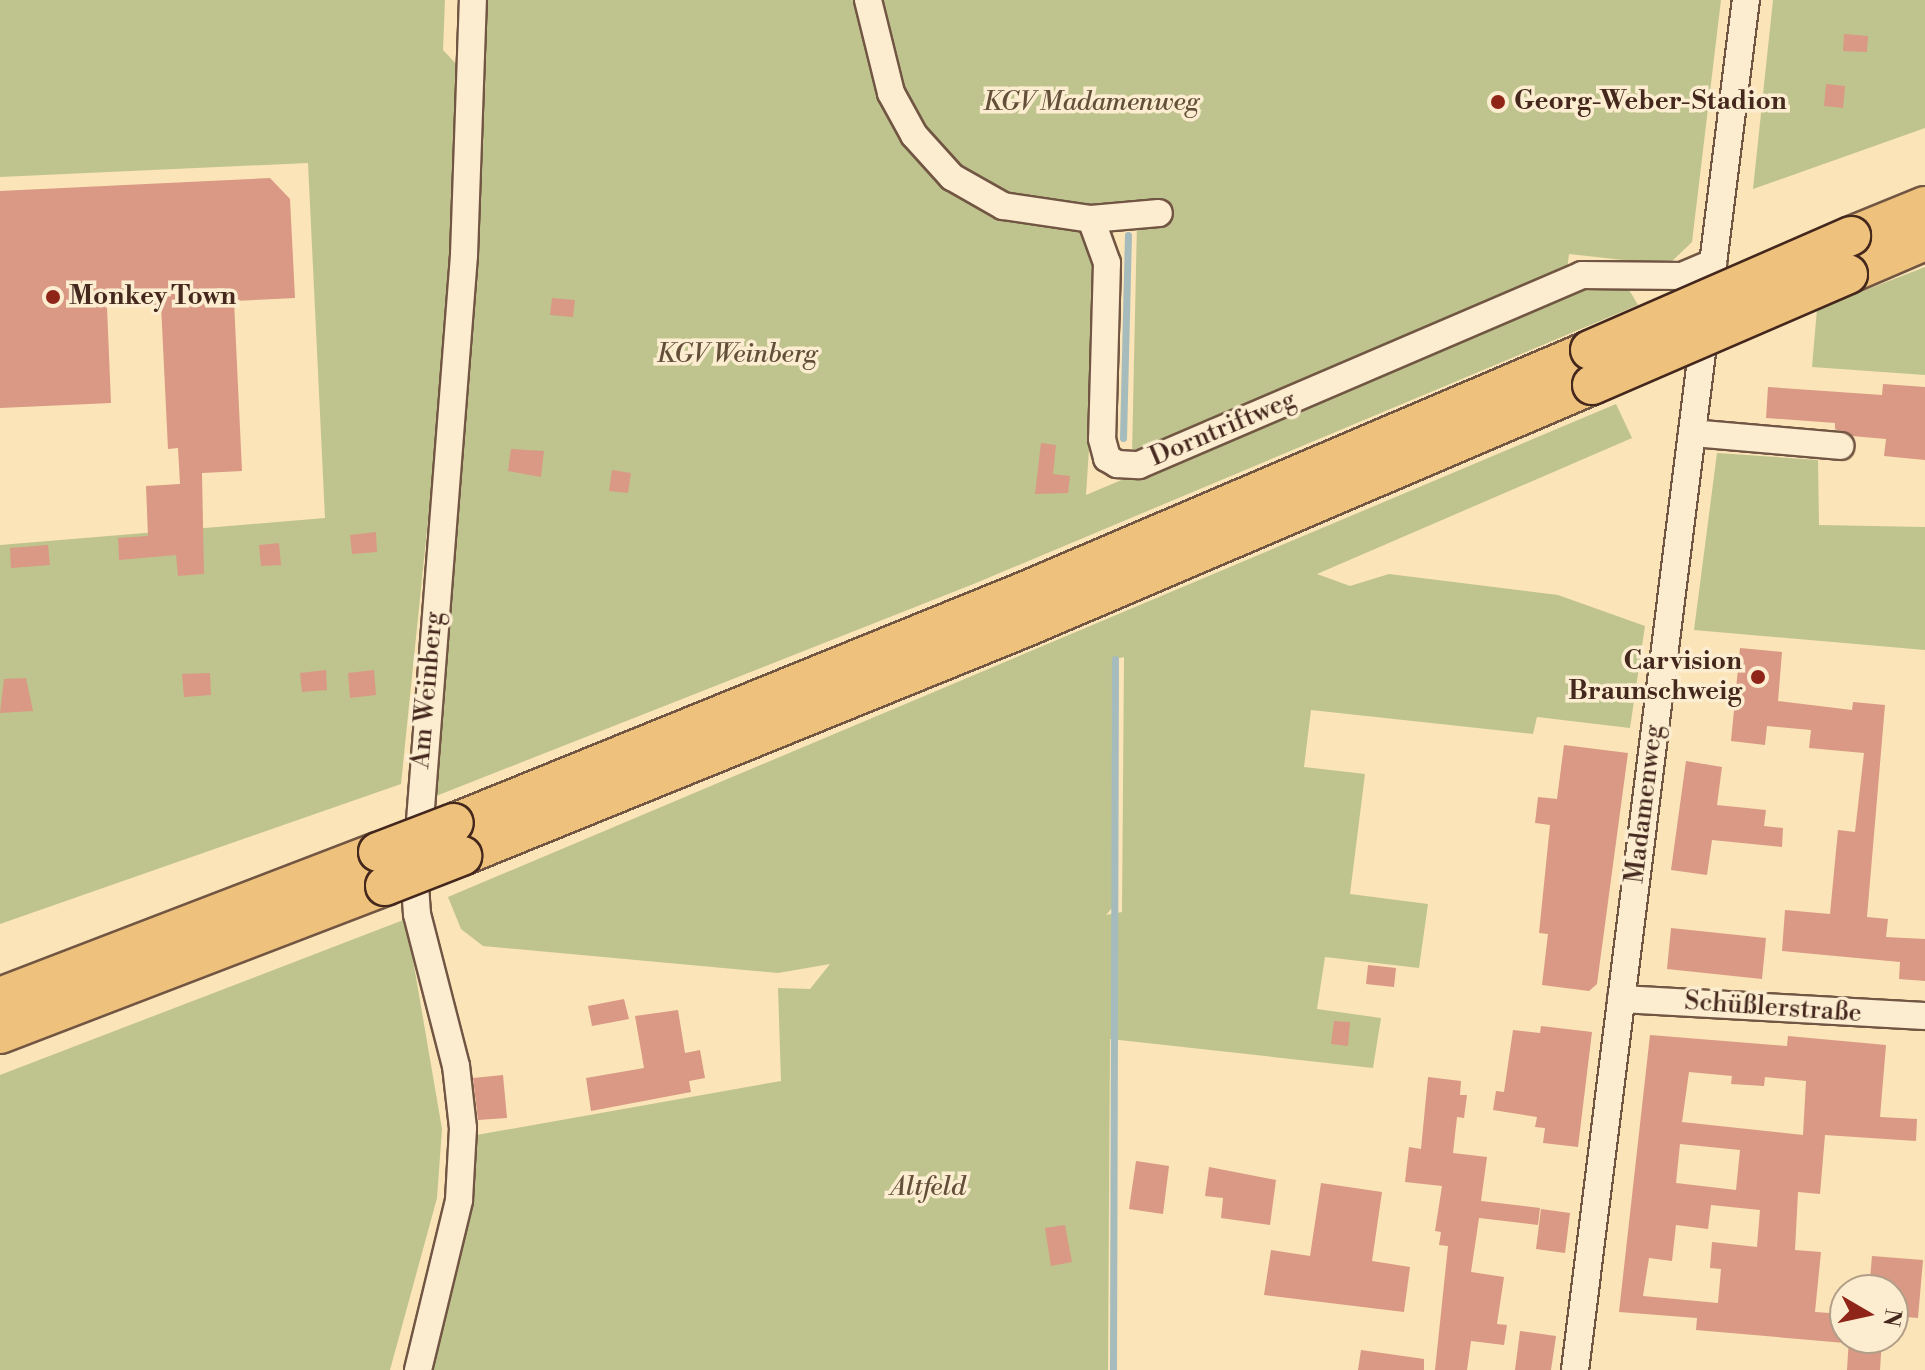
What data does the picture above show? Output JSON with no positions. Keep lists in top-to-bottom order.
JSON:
{
  "streets": {
    "street": [
      "Dorntriftweg",
      "Am Weinberg",
      "Madamenweg",
      "Schüßlerstraße"
    ]
  },
  "crossings": [
    ["Dorntriftweg", "Madamenweg"],
    ["Madamenweg", "Schüßlerstraße"]
  ],
  "parks": ["KGV Madamenweg", "KGV Weinberg", "Altfeld"],
  "places": ["Georg-Weber-Stadion", "Monkey Town", "Carvision Braunschweig"],
  "north": "right"
}
